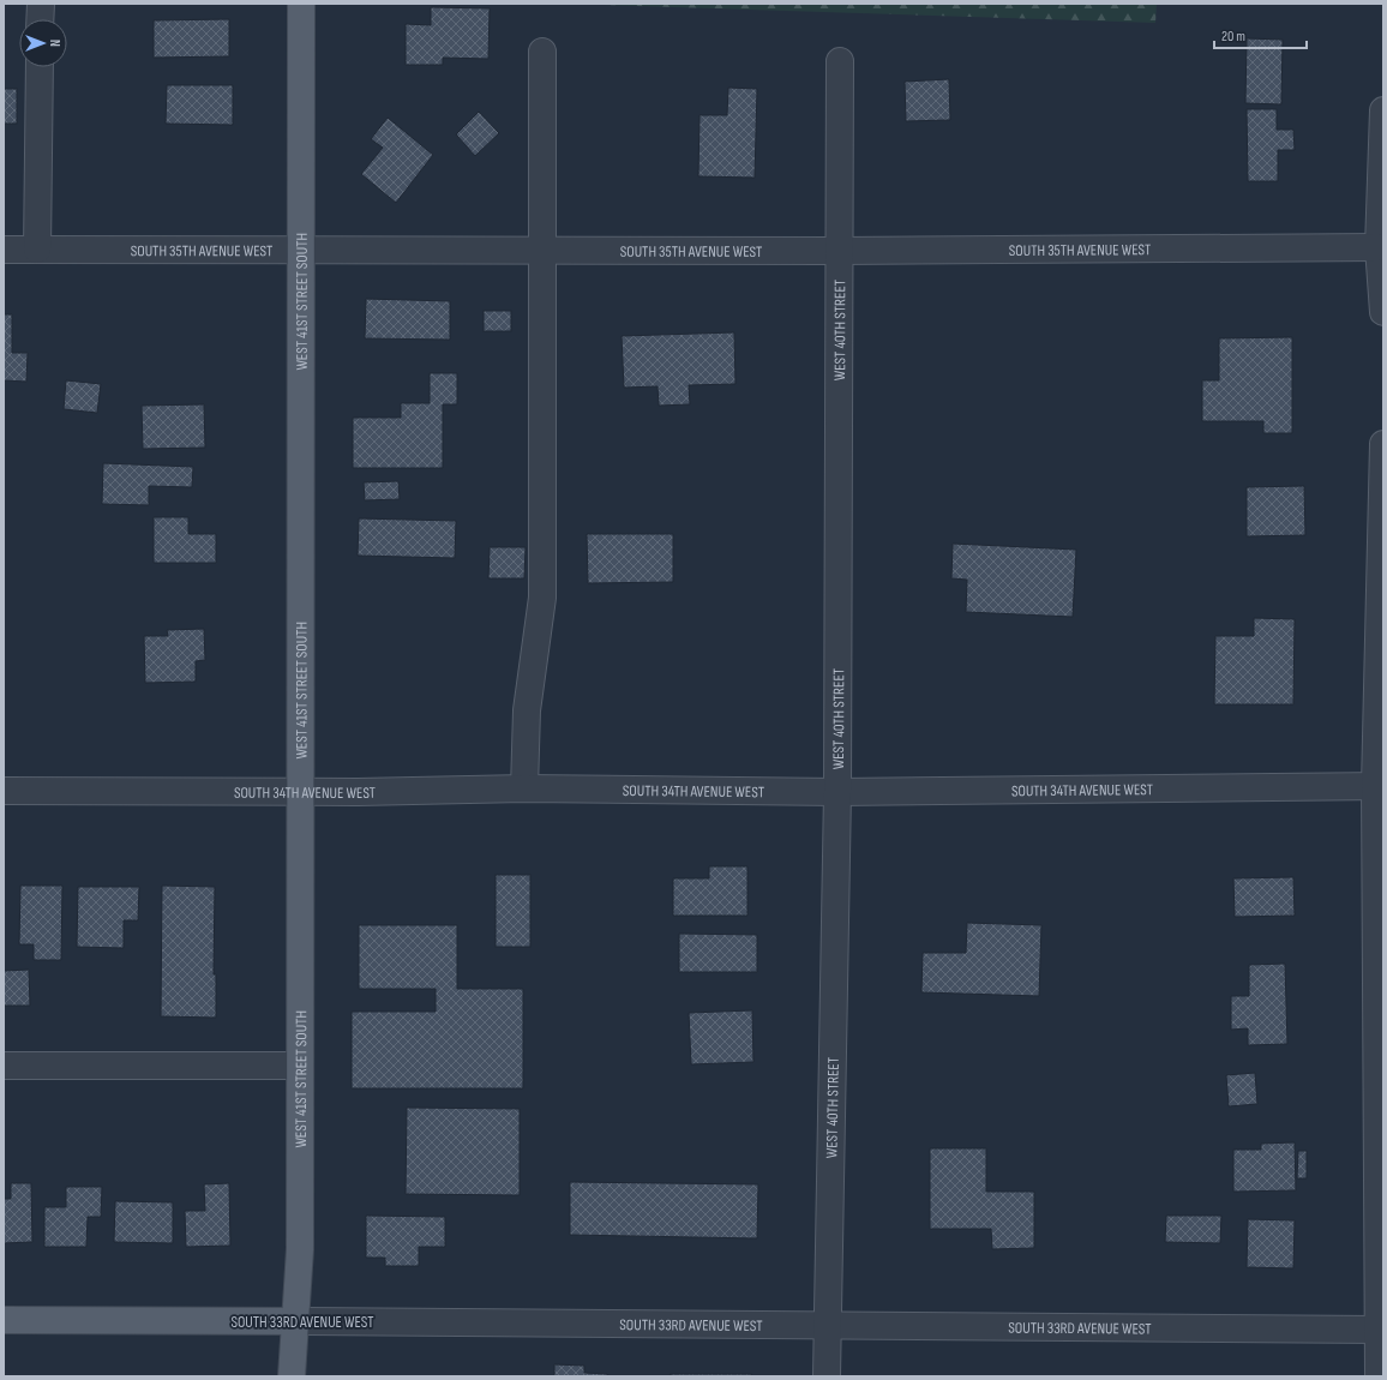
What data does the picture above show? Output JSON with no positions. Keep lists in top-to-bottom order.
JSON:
{
  "streets": {
    "main road": ["WEST 41ST STREET SOUTH", "SOUTH 33RD AVENUE WEST"],
    "street": ["SOUTH 35TH AVENUE WEST", "WEST 40TH STREET", "SOUTH 34TH AVENUE WEST"]
  },
  "crossings": [
    ["SOUTH 35TH AVENUE WEST", "WEST 41ST STREET SOUTH"],
    ["SOUTH 35TH AVENUE WEST", "WEST 40TH STREET"],
    ["WEST 41ST STREET SOUTH", "SOUTH 34TH AVENUE WEST"],
    ["WEST 41ST STREET SOUTH", "SOUTH 33RD AVENUE WEST"],
    ["WEST 40TH STREET", "SOUTH 34TH AVENUE WEST"],
    ["WEST 40TH STREET", "SOUTH 33RD AVENUE WEST"]
  ],
  "scale_bar": "20 m",
  "north": "right"
}
